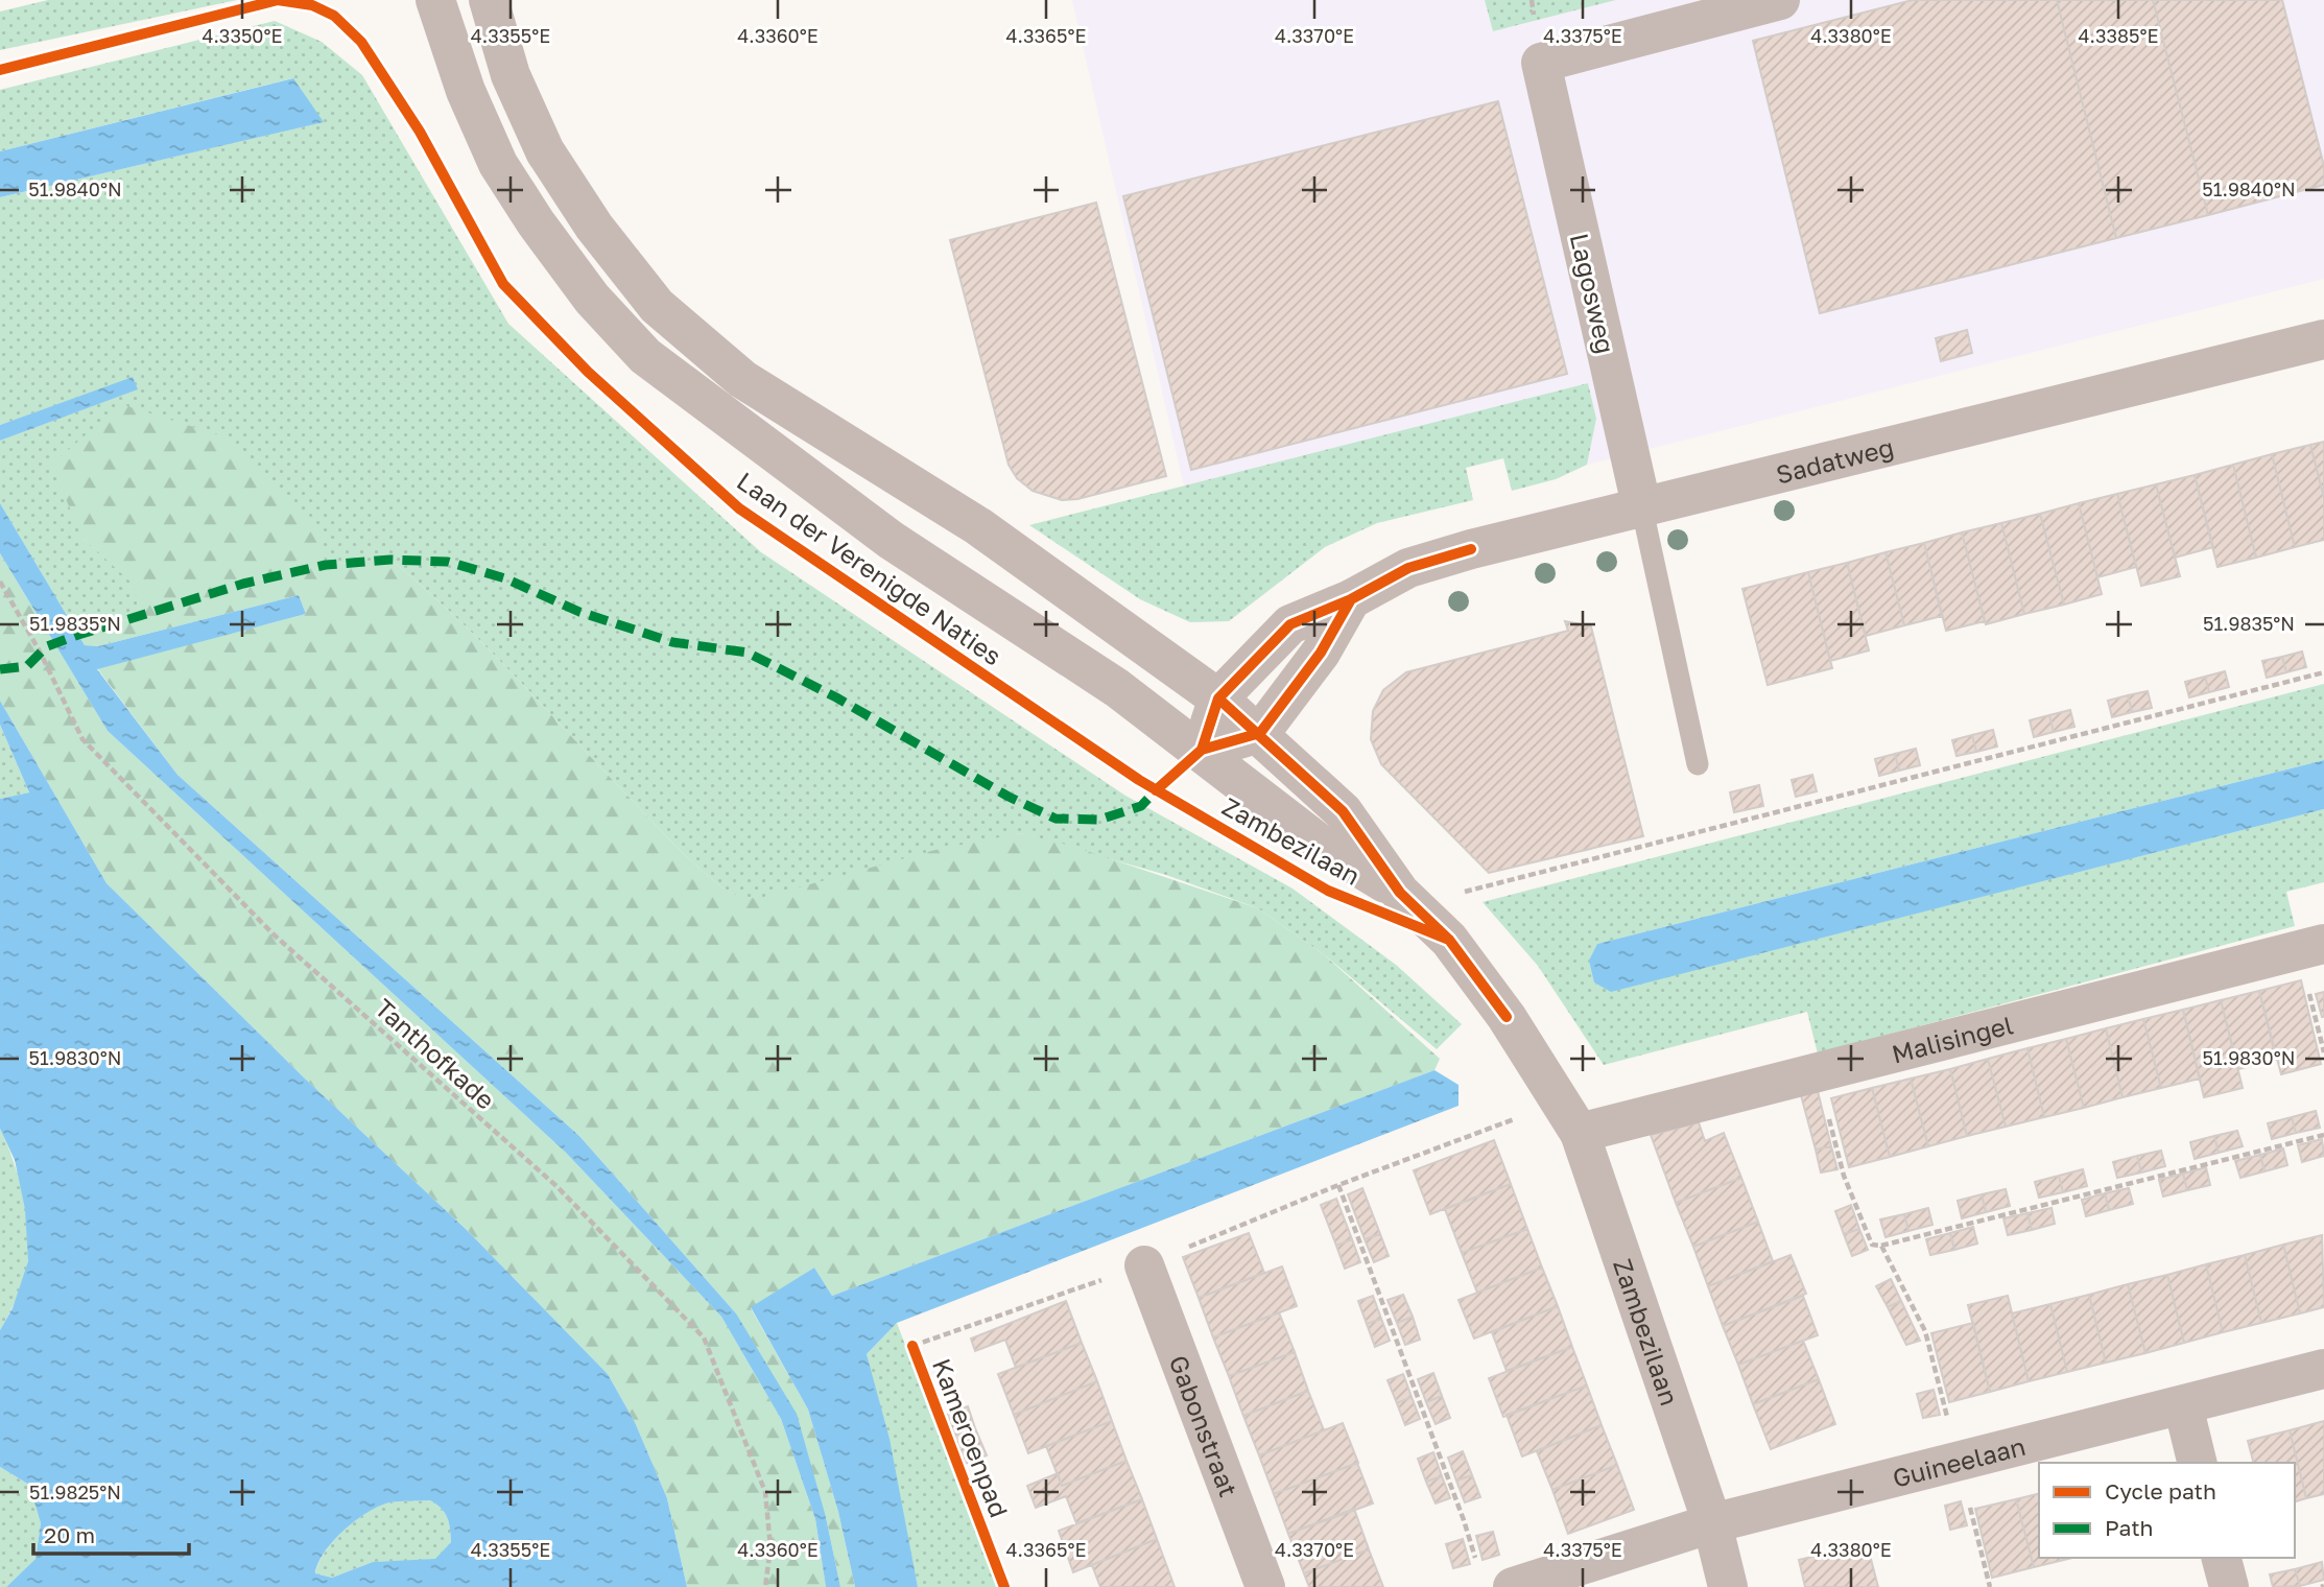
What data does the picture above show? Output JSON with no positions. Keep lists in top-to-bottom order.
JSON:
{
  "streets": {
    "street": [
      "Lagosweg",
      "Sadatweg",
      "Laan der Verenigde Naties",
      "Zambezilaan",
      "Malisingel",
      "Gabonstraat",
      "Guineelaan"
    ],
    "path": ["Tanthofkade"],
    "cycle path": ["Kameroenpad"]
  },
  "crossings": [
    ["Lagosweg", "Sadatweg"],
    ["Sadatweg", "Laan der Verenigde Naties"],
    ["Sadatweg", "Zambezilaan"],
    ["Laan der Verenigde Naties", "Zambezilaan"],
    ["Zambezilaan", "Malisingel"],
    ["Zambezilaan", "Guineelaan"]
  ],
  "legend": ["Cycle path", "Path"],
  "scale_bar": "20 m",
  "coordinates": [
    "4.3350°E",
    "4.3355°E",
    "4.3360°E",
    "4.3365°E",
    "4.3370°E",
    "4.3375°E",
    "4.3380°E",
    "4.3385°E",
    "51.9840°N",
    "51.9835°N",
    "51.9830°N",
    "51.9825°N"
  ]
}
